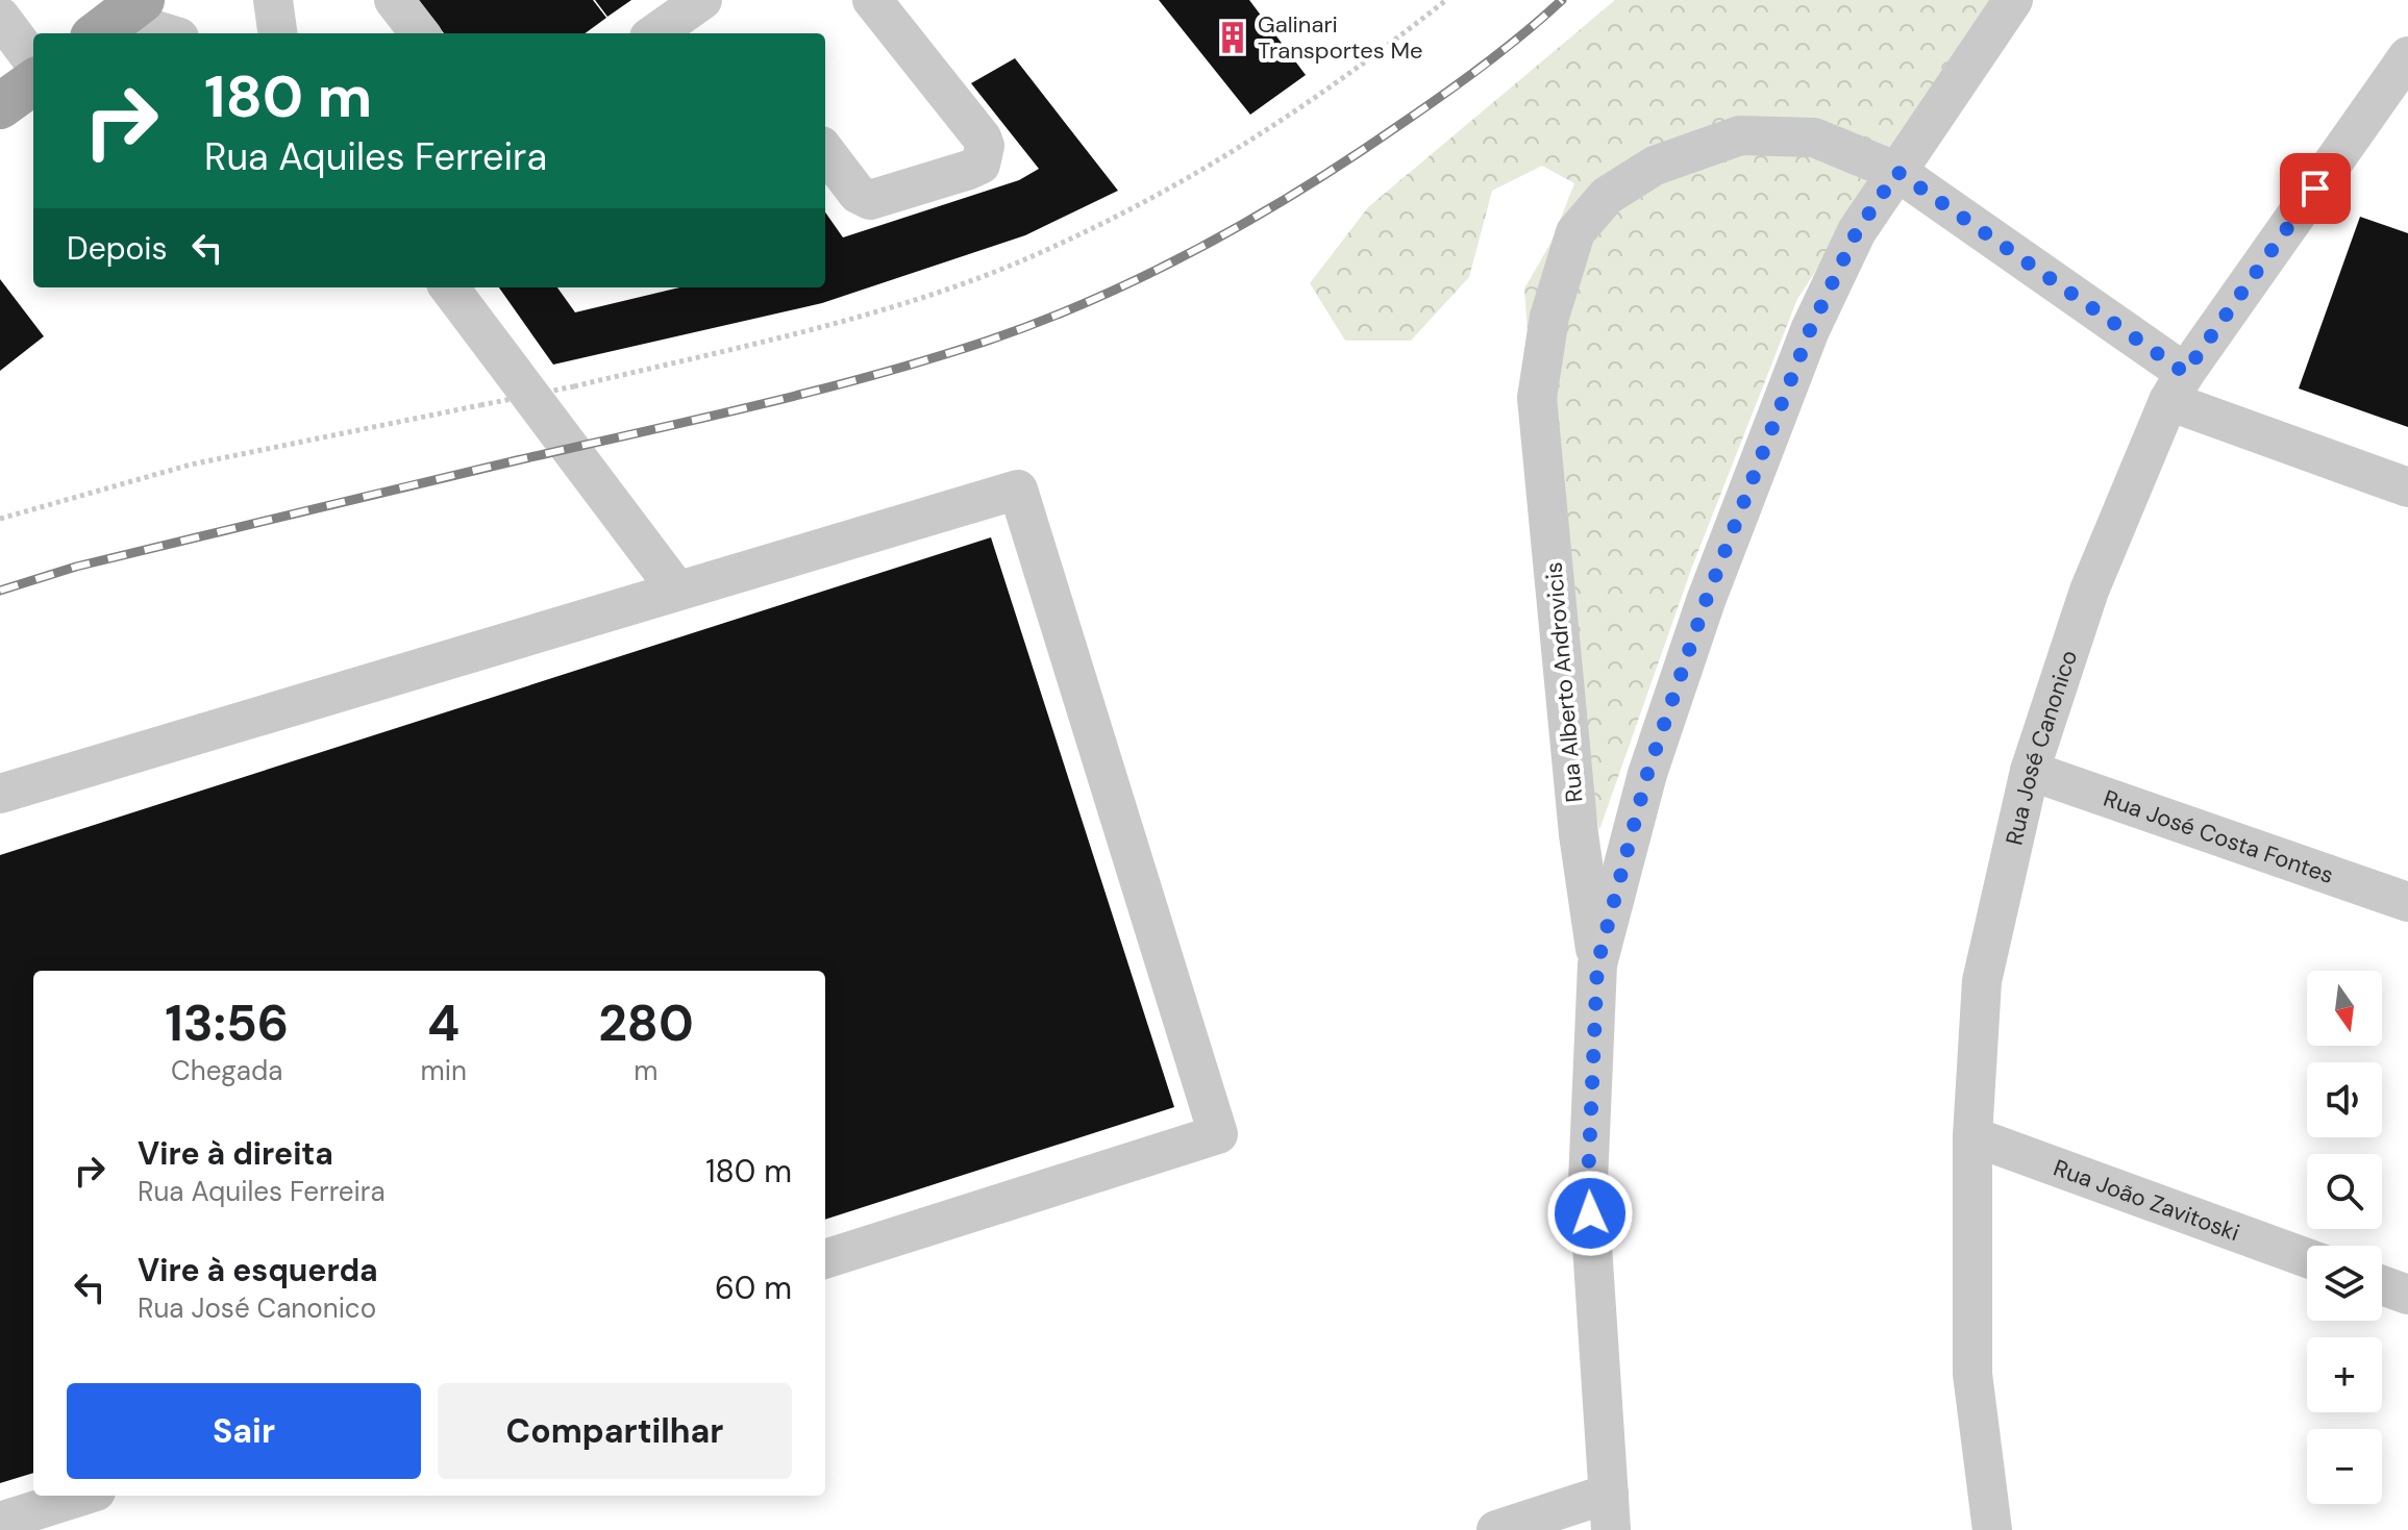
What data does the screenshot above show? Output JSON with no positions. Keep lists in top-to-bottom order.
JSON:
{
  "streets": {
    "street": [
      "Rua Alberto Androvicis",
      "Rua José Canonico",
      "Rua José Costa Fontes",
      "Rua João Zavitoski"
    ]
  },
  "crossings": [
    ["Rua Alberto Androvicis", "Rua José Canonico"],
    ["Rua José Canonico", "Rua José Costa Fontes"],
    ["Rua José Canonico", "Rua João Zavitoski"]
  ],
  "places": {
    "building": ["Galinari Transportes Me"]
  },
  "north": "bottom",
  "page": {
    "turn": ["180 m", "Rua Aquiles Ferreira"],
    "then": "Depois",
    "map_buttons": ["+", "−"],
    "eta": [
      "13:56",
      "Chegada",
      "4",
      "min",
      "280",
      "m"
    ],
    "list": [
      {
        "name": "Vire à direita",
        "note": "Rua Aquiles Ferreira",
        "value": "180 m"
      },
      {
        "name": "Vire à esquerda",
        "note": "Rua José Canonico",
        "value": "60 m"
      }
    ],
    "buttons": ["Sair", "Compartilhar"]
  }
}
